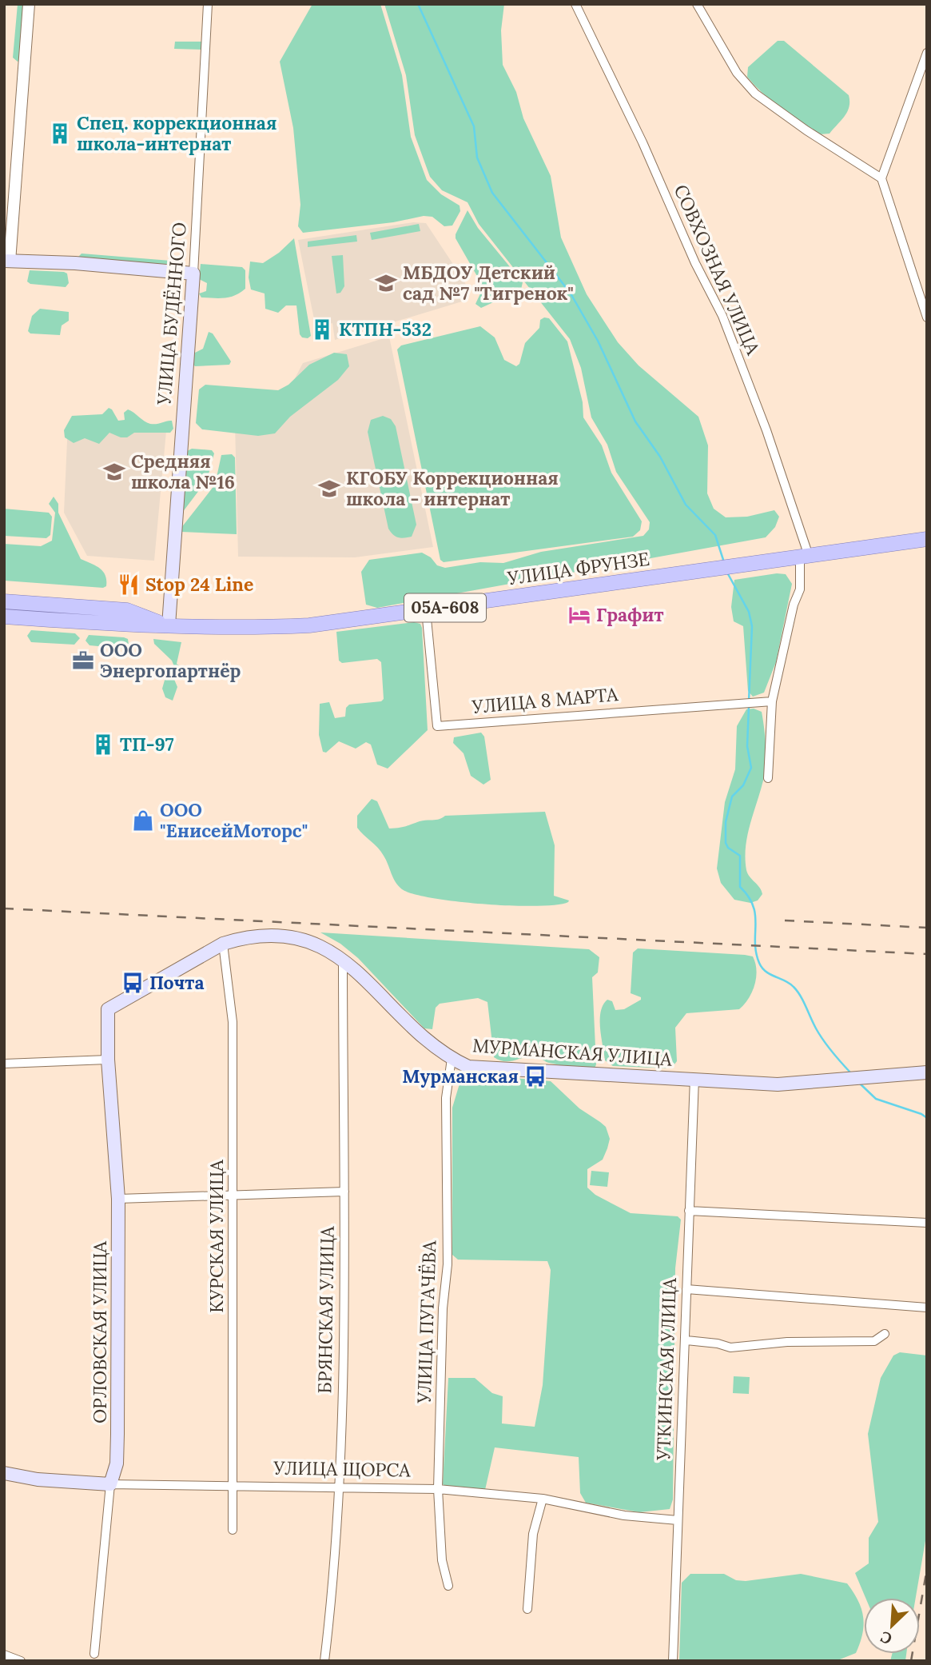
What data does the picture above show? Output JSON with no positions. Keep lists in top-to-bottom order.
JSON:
{
  "streets": {
    "main road": [
      "УЛИЦА БУДЁННОГО",
      "УЛИЦА ФРУНЗЕ",
      "05А-608",
      "МУРМАНСКАЯ УЛИЦА",
      "ОРЛОВСКАЯ УЛИЦА",
      "УЛИЦА ЩОРСА"
    ],
    "street": [
      "СОВХОЗНАЯ УЛИЦА",
      "УЛИЦА 8 МАРТА",
      "КУРСКАЯ УЛИЦА",
      "БРЯНСКАЯ УЛИЦА",
      "УЛИЦА ПУГАЧЁВА",
      "УТКИНСКАЯ УЛИЦА"
    ]
  },
  "crossings": [
    ["СОВХОЗНАЯ УЛИЦА", "УЛИЦА ФРУНЗЕ"],
    ["УЛИЦА БУДЁННОГО", "УЛИЦА ФРУНЗЕ"],
    ["УЛИЦА ФРУНЗЕ", "УЛИЦА 8 МАРТА"],
    ["МУРМАНСКАЯ УЛИЦА", "КУРСКАЯ УЛИЦА"],
    ["МУРМАНСКАЯ УЛИЦА", "БРЯНСКАЯ УЛИЦА"],
    ["МУРМАНСКАЯ УЛИЦА", "УЛИЦА ПУГАЧЁВА"],
    ["МУРМАНСКАЯ УЛИЦА", "ОРЛОВСКАЯ УЛИЦА"],
    ["МУРМАНСКАЯ УЛИЦА", "УТКИНСКАЯ УЛИЦА"],
    ["КУРСКАЯ УЛИЦА", "УЛИЦА ЩОРСА"],
    ["БРЯНСКАЯ УЛИЦА", "УЛИЦА ЩОРСА"],
    ["УЛИЦА ПУГАЧЁВА", "УЛИЦА ЩОРСА"],
    ["ОРЛОВСКАЯ УЛИЦА", "УЛИЦА ЩОРСА"],
    ["УТКИНСКАЯ УЛИЦА", "УЛИЦА ЩОРСА"]
  ],
  "places": {
    "building": ["Спец. коррекционная школа-интернат", "КТПН-532", "ТП-97"],
    "school or university": ["МБДОУ Детский сад №7 \"Тигренок\"", "Средняя школа №16", "КГОБУ Коррекционная школа - интернат"],
    "restaurant": ["Stop 24 Line"],
    "hotel": ["Графит"],
    "office": ["ООО Энергопартнёр"],
    "shop": ["ООО \"ЕнисейМоторс\""],
    "bus stop": ["Почта", "Мурманская"]
  },
  "north": "bottom left"
}
